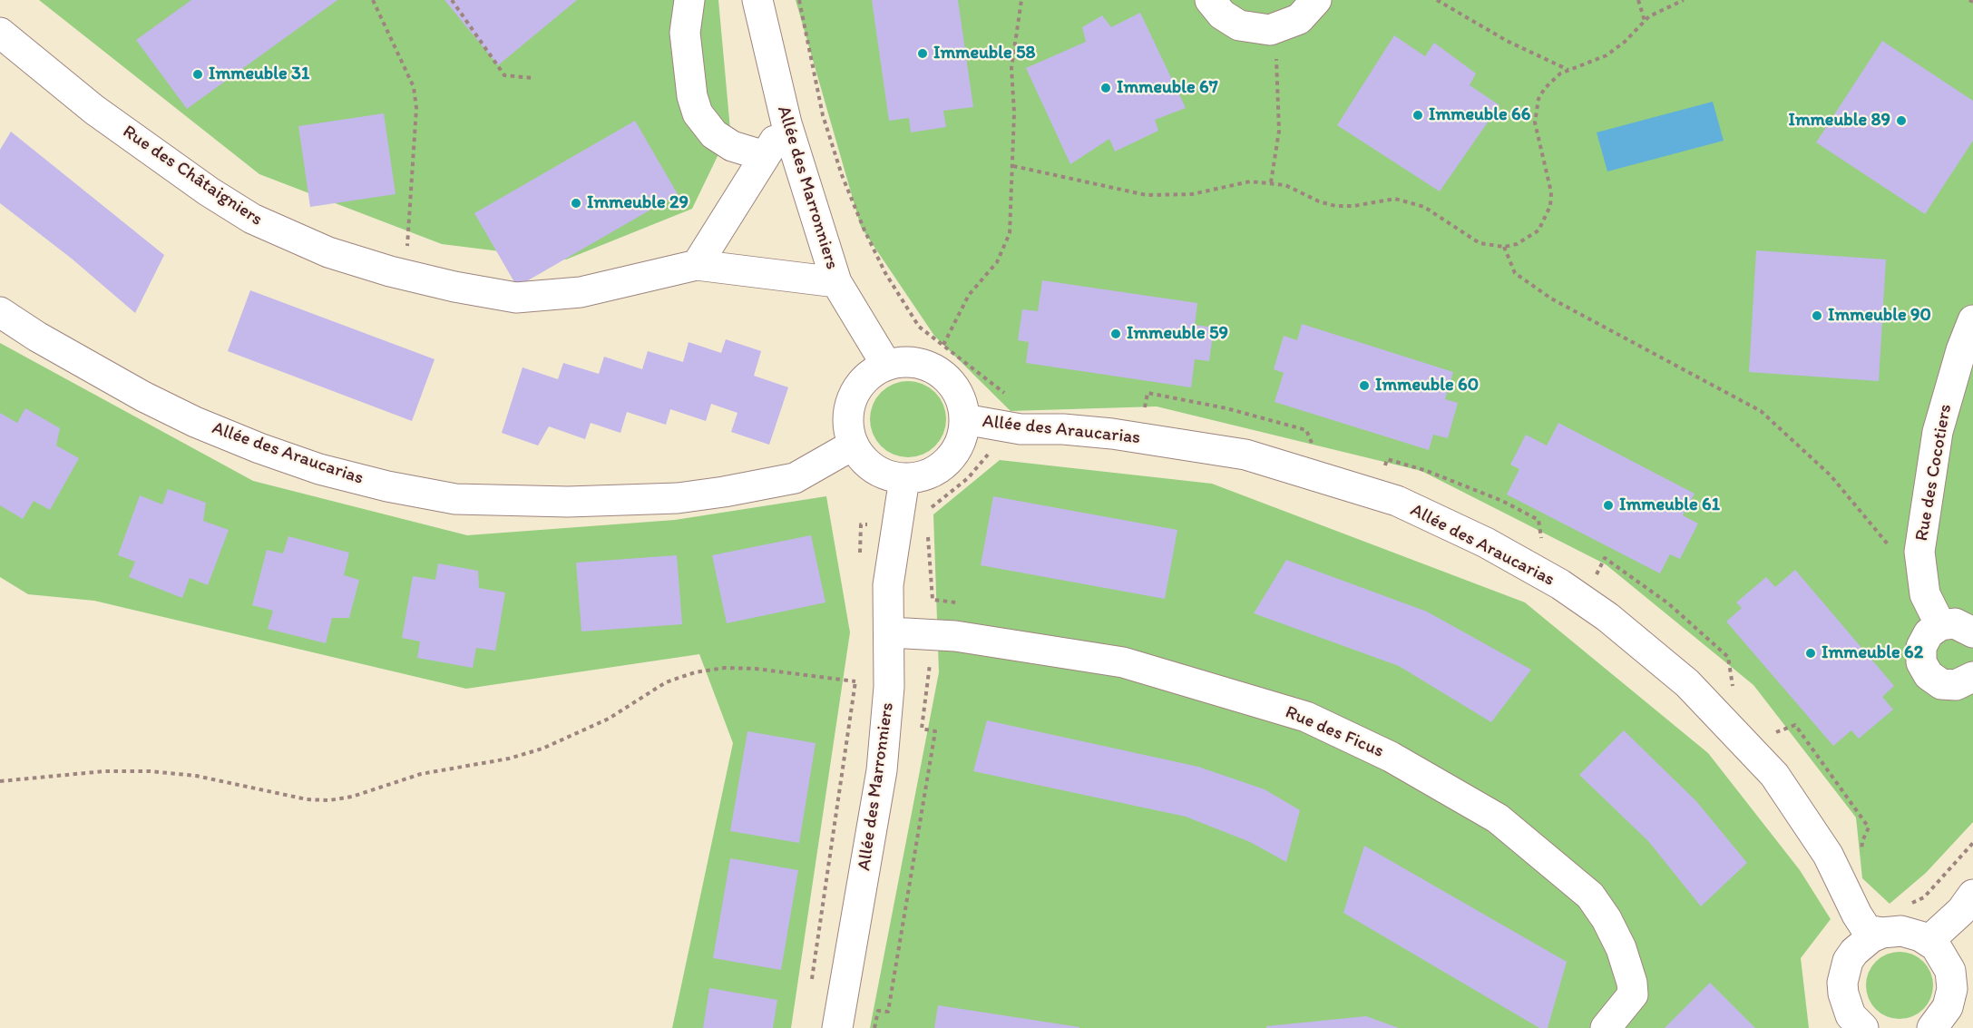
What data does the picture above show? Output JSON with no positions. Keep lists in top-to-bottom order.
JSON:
{
  "streets": {
    "street": [
      "Rue des Châtaigniers",
      "Allée des Marronniers",
      "Allée des Araucarias",
      "Rue des Cocotiers",
      "Rue des Ficus"
    ]
  },
  "crossings": [
    ["Allée des Marronniers", "Allée des Araucarias"],
    ["Allée des Marronniers", "Rue des Ficus"]
  ],
  "places": [
    "Immeuble 58",
    "Immeuble 31",
    "Immeuble 67",
    "Immeuble 66",
    "Immeuble 89",
    "Immeuble 29",
    "Immeuble 90",
    "Immeuble 59",
    "Immeuble 60",
    "Immeuble 61",
    "Immeuble 62"
  ]
}
